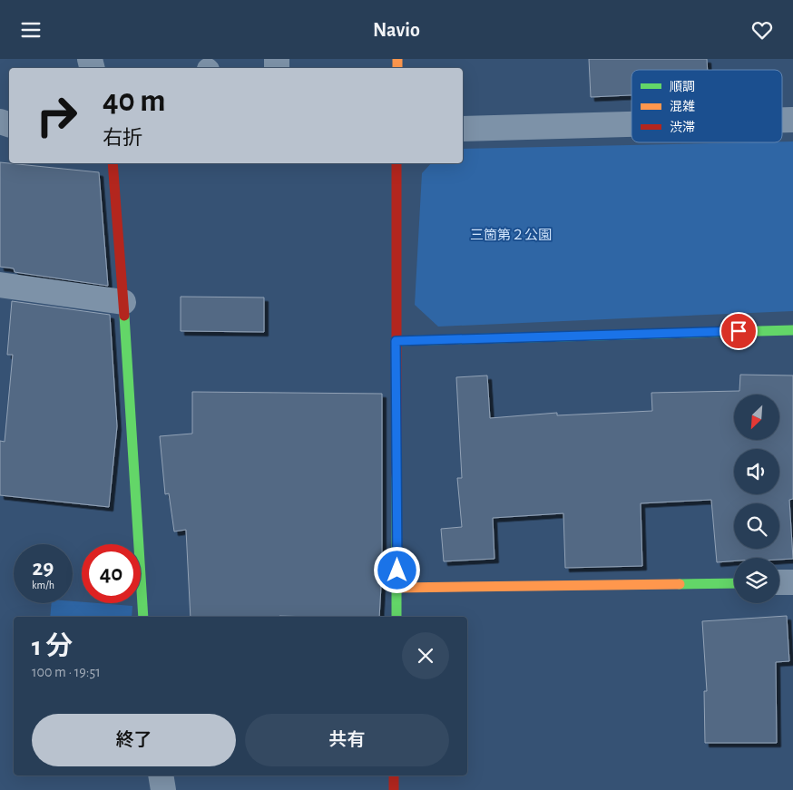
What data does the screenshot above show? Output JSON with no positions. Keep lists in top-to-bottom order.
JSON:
{
  "parks": ["三箇第２公園"],
  "legend": ["順調", "混雑", "渋滞"],
  "north": "bottom left",
  "page": {
    "header": "Navio",
    "turn": ["40 m", "右折"],
    "speed": "29 km/h",
    "limit": "40",
    "heading": ["1 分", "100 m · 19:51"],
    "buttons": ["終了", "共有"]
  }
}
